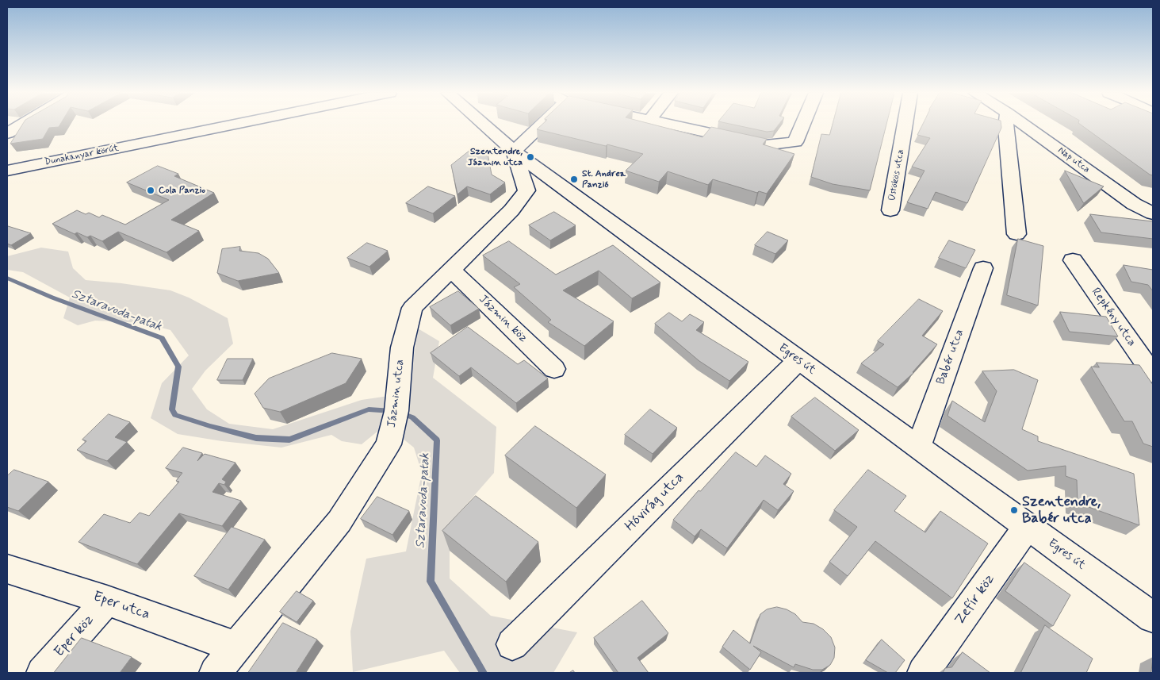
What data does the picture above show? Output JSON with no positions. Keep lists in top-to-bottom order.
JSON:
{
  "streets": {
    "street": [
      "Dunakanyar körút",
      "Nap utca",
      "Üstökös utca",
      "Repkény utca",
      "Jázmin köz",
      "Babér utca",
      "Egres út",
      "Jázmin utca",
      "Hóvirág utca",
      "Zefír köz",
      "Eper utca",
      "Eper köz"
    ]
  },
  "crossings": [
    ["Jázmin köz", "Jázmin utca"],
    ["Babér utca", "Egres út"],
    ["Egres út", "Jázmin utca"],
    ["Egres út", "Hóvirág utca"],
    ["Egres út", "Zefír köz"],
    ["Jázmin utca", "Eper utca"],
    ["Eper utca", "Eper köz"]
  ],
  "water": ["Sztaravoda-patak"],
  "places": [
    "Szentendre, Jázmin utca",
    "St. Andrea Panzió",
    "Cola Panzio",
    "Szentendre, Babér utca"
  ]
}
